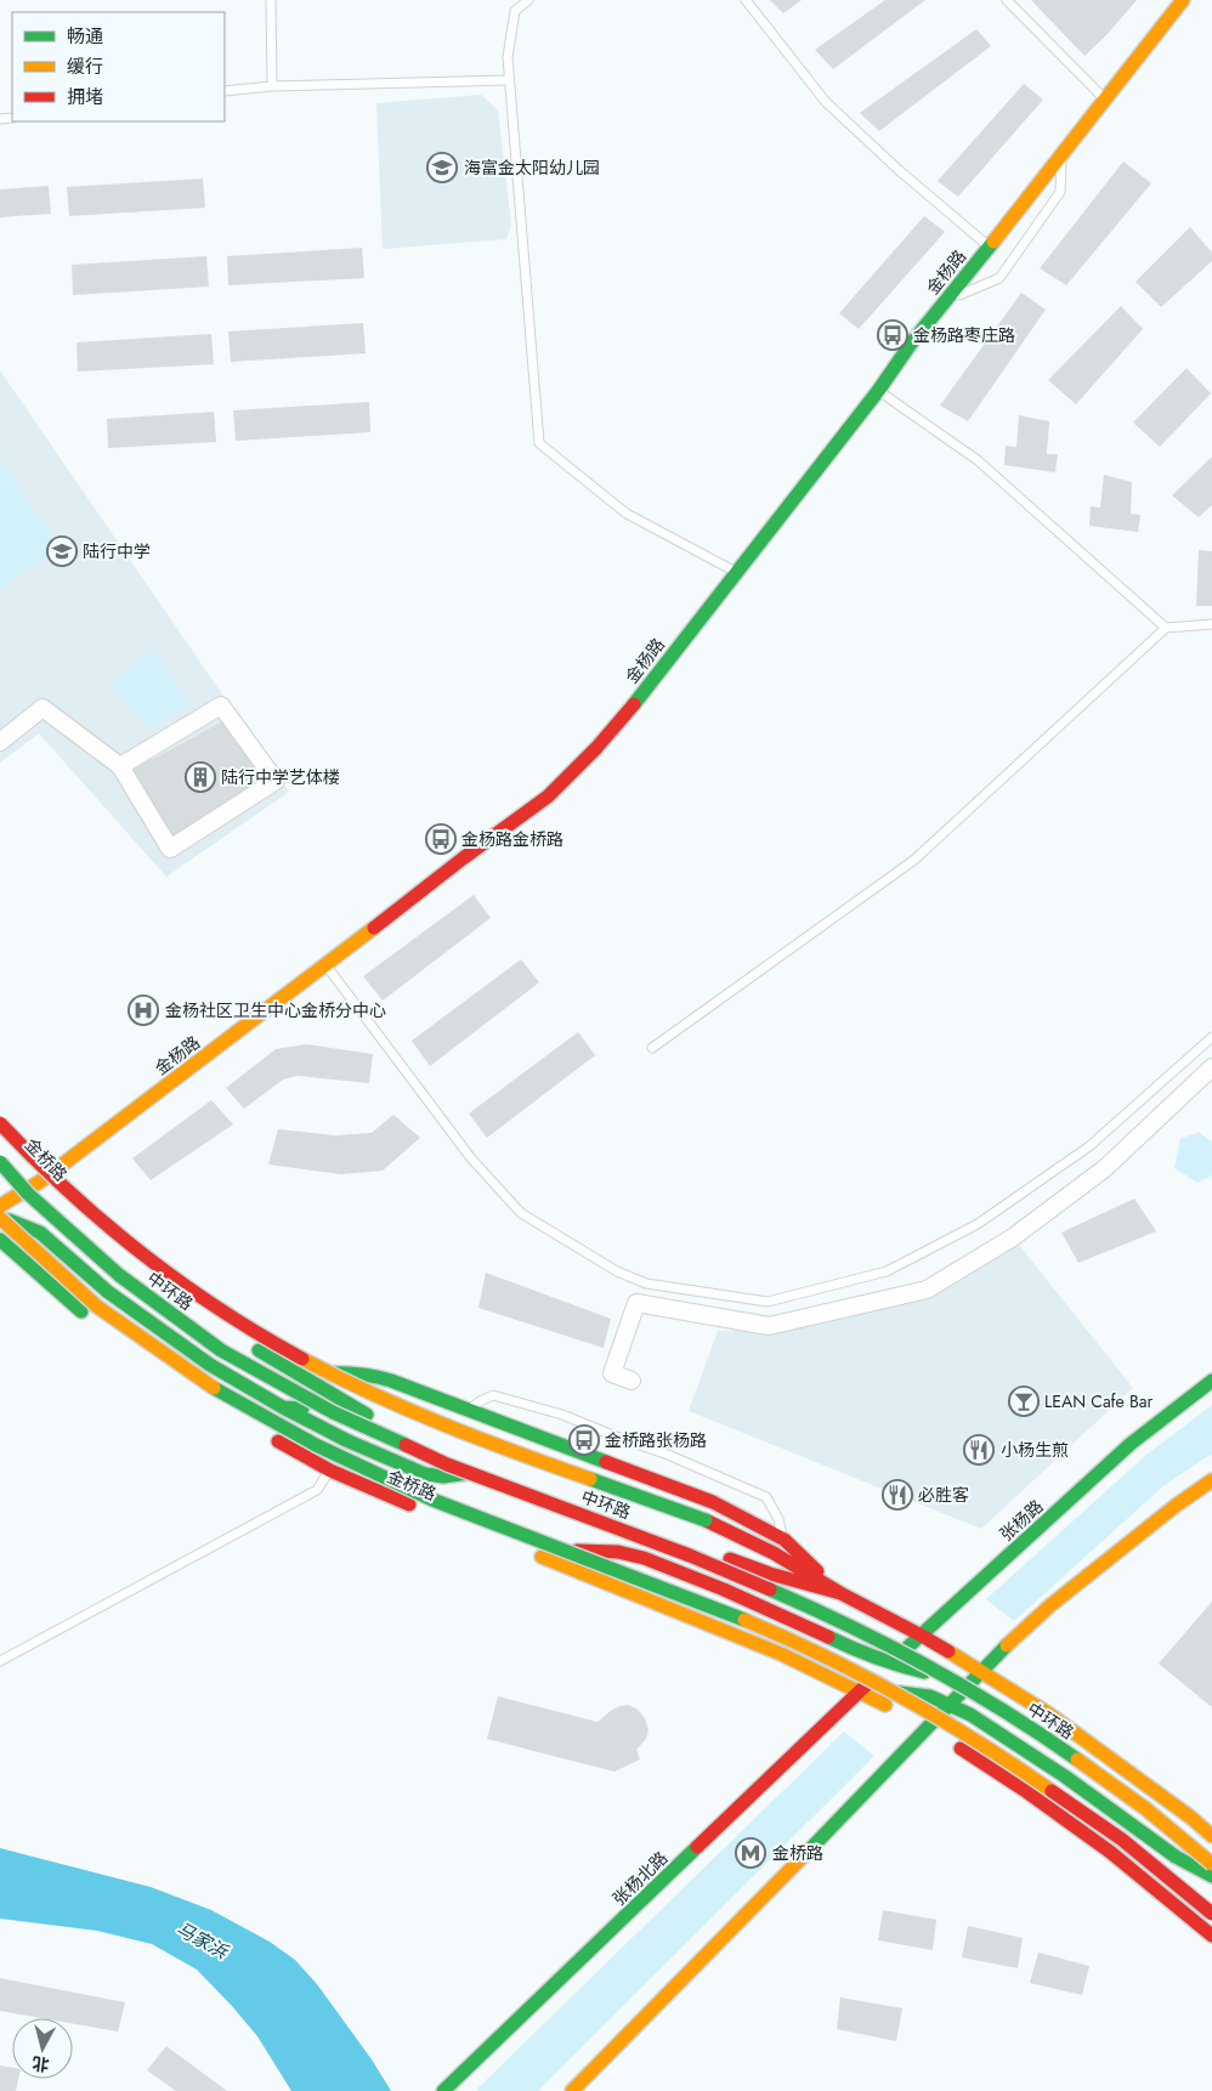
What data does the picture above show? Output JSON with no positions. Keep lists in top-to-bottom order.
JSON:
{
  "streets": {
    "main road": [
      "金杨路",
      "金桥路",
      "中环路",
      "张杨路",
      "张杨北路"
    ]
  },
  "crossings": [
    ["金杨路", "金桥路"],
    ["张杨路", "张杨北路"]
  ],
  "water": ["马家浜"],
  "places": {
    "school or university": ["海富金太阳幼儿园", "陆行中学"],
    "bus stop": ["金杨路枣庄路", "金杨路金桥路", "金桥路张杨路"],
    "building": ["陆行中学艺体楼"],
    "hospital": ["金杨社区卫生中心金桥分中心"],
    "bar": ["LEAN Cafe Bar"],
    "restaurant": ["小杨生煎", "必胜客"],
    "metro station": ["金桥路"]
  },
  "legend": ["畅通", "缓行", "拥堵"],
  "north": "bottom"
}
